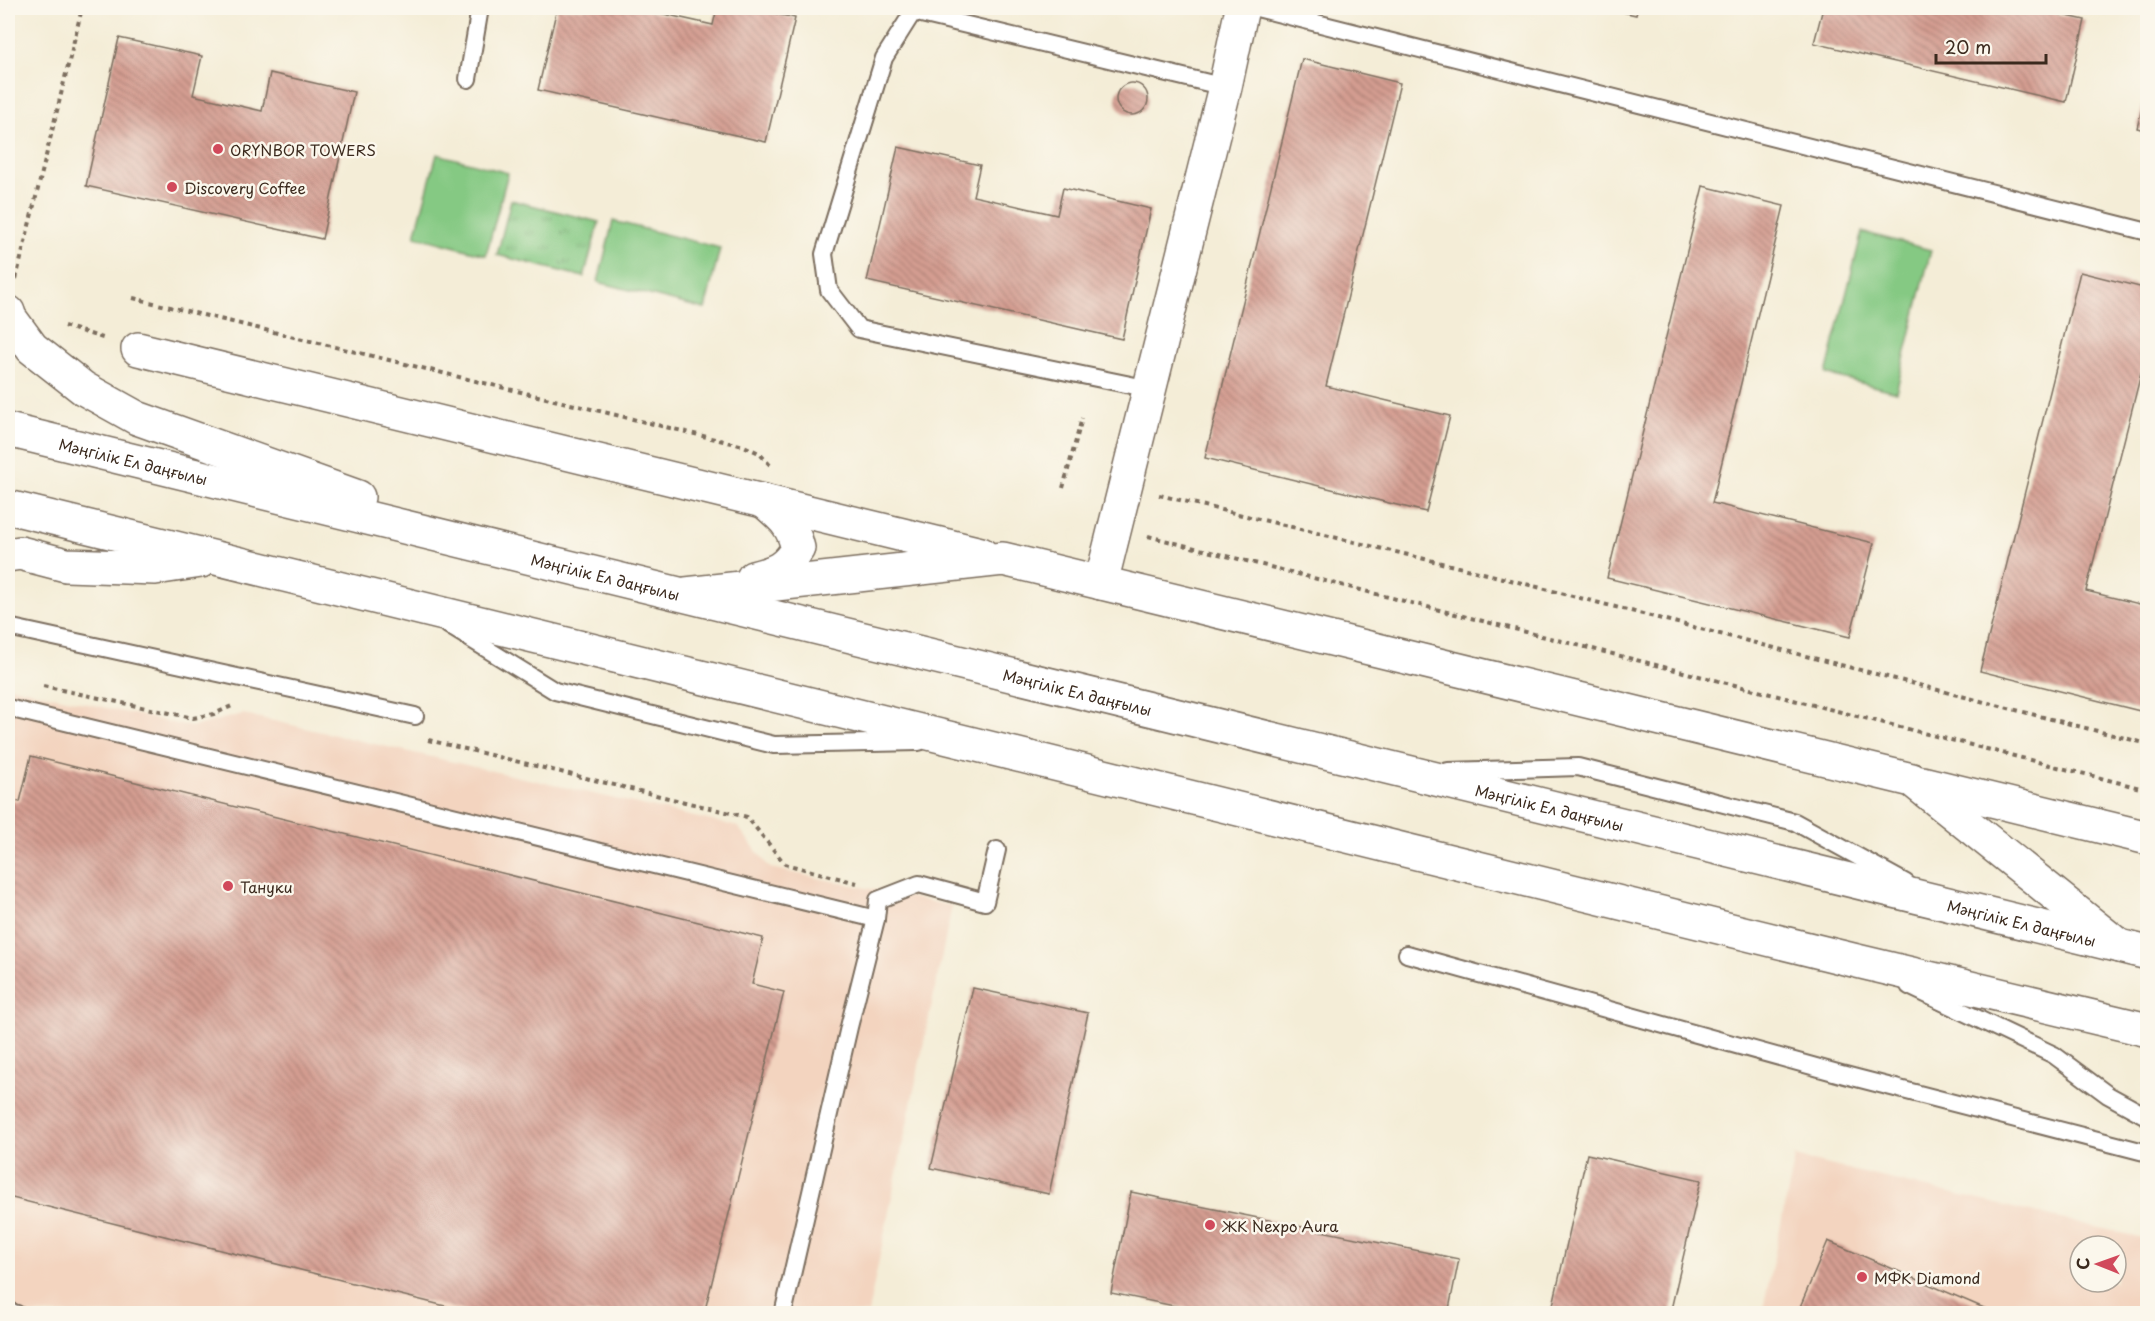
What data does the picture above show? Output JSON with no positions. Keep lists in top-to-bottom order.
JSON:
{
  "streets": {
    "main road": ["Мәңгілік Ел даңғылы"]
  },
  "places": [
    "ORYNBOR TOWERS",
    "Discovery Coffee",
    "Тануки",
    "ЖК Nexpo Aura",
    "МФК Diamond"
  ],
  "scale_bar": "20 m",
  "north": "left"
}
